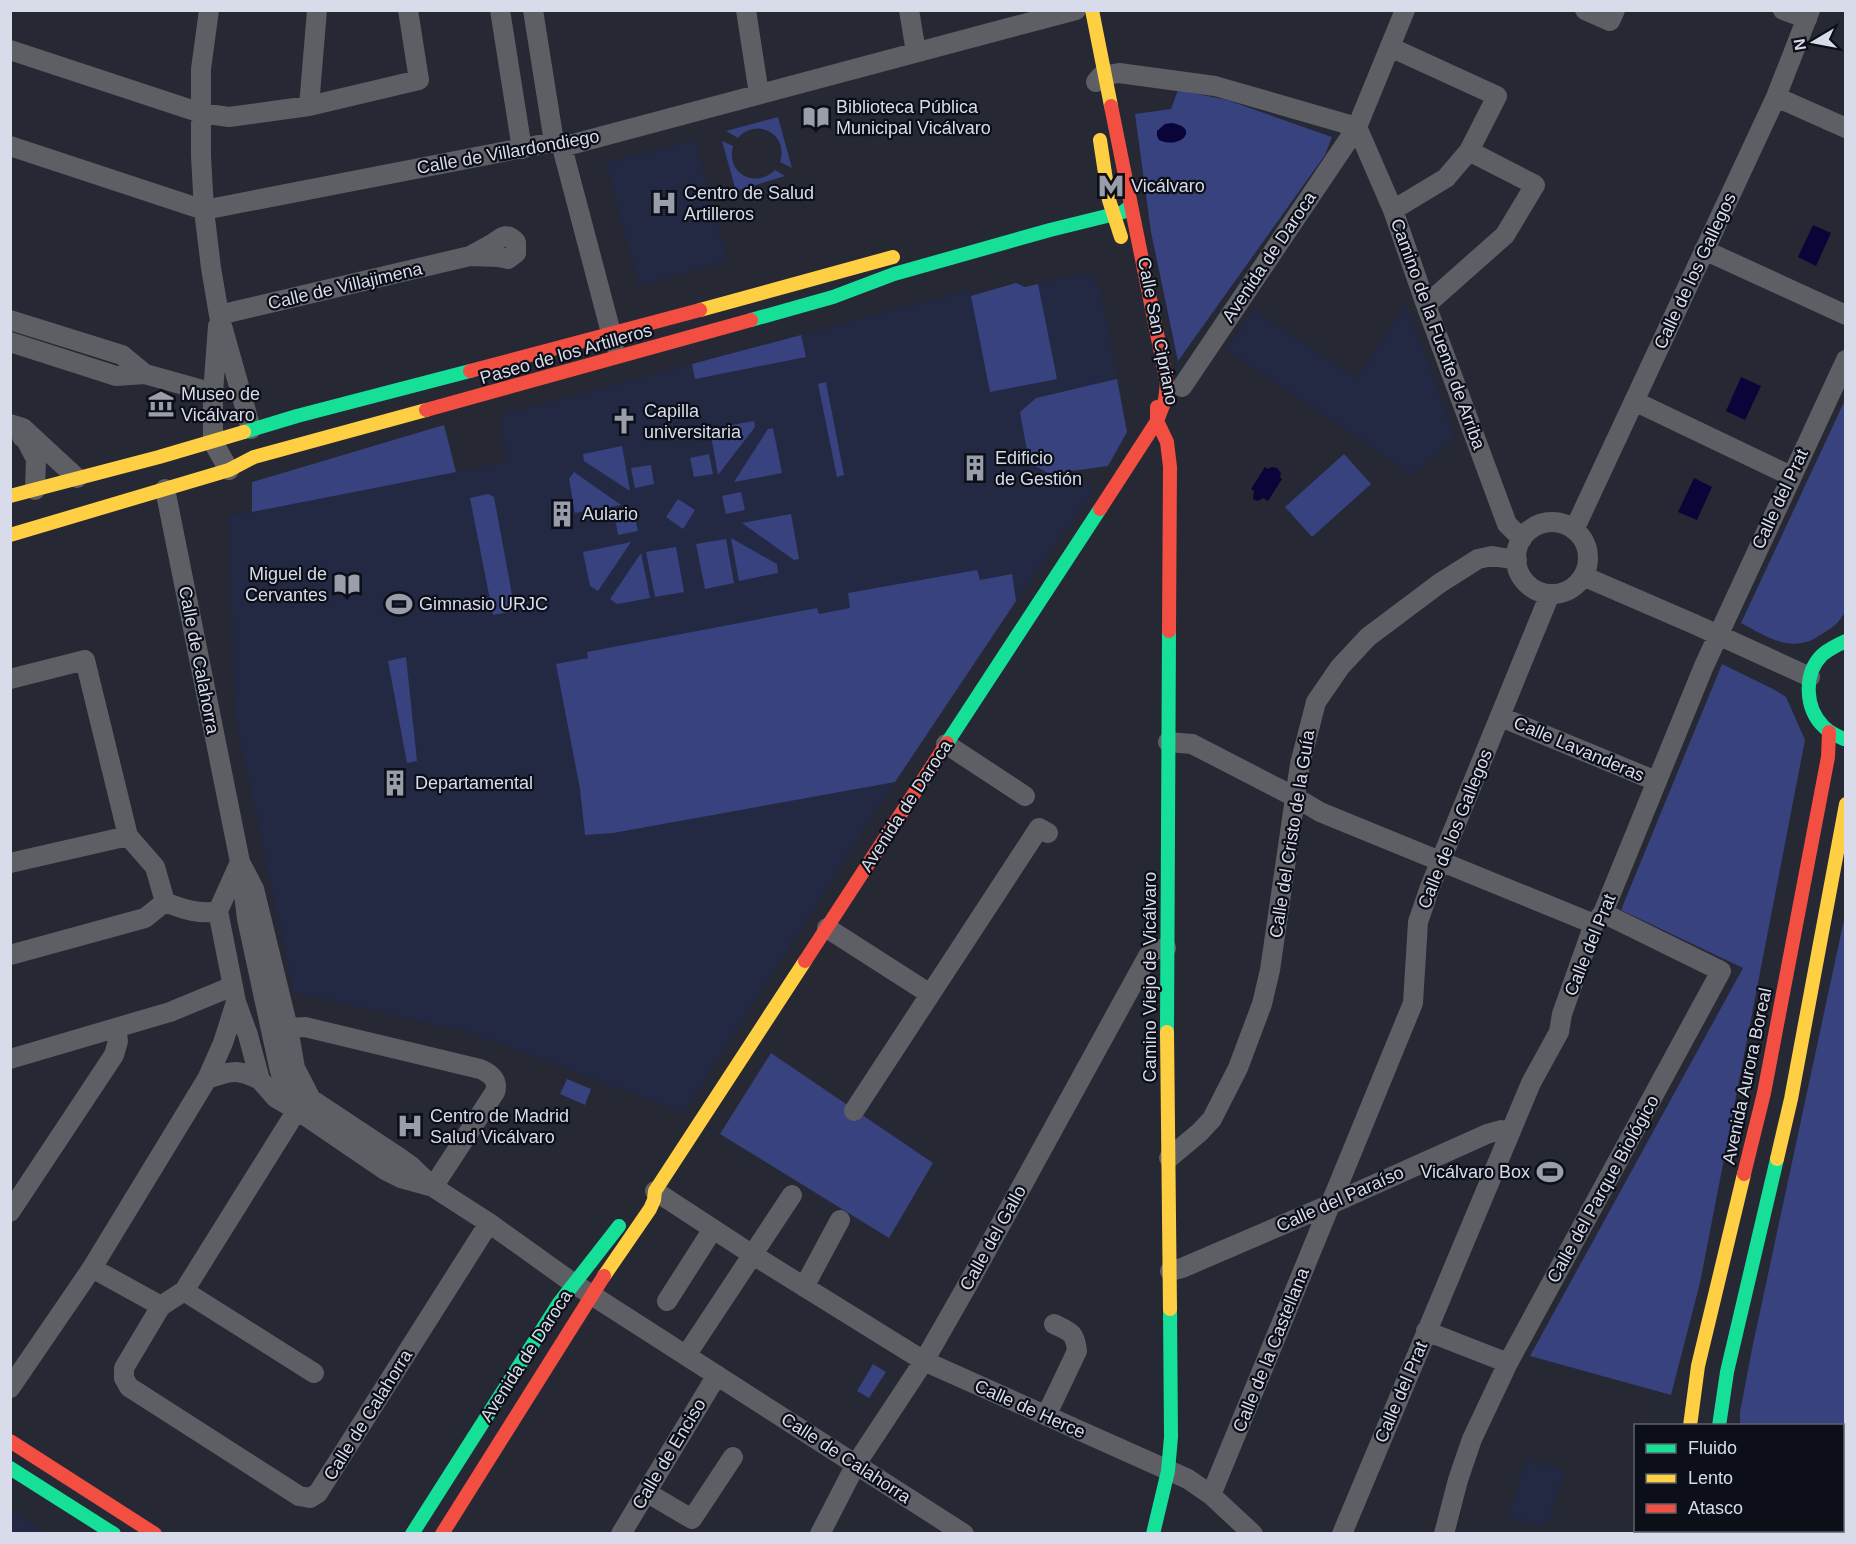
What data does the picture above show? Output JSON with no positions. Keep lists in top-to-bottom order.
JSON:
{
  "streets": {
    "street": [
      "Calle de Villardondiego",
      "Avenida de Daroca",
      "Calle de los Gallegos",
      "Calle de Villajimena",
      "Calle San Cipriano",
      "Camino de la Fuente de Arriba",
      "Paseo de los Artilleros",
      "Calle del Prat",
      "Calle de Calahorra",
      "Calle Lavanderas",
      "Calle del Cristo de la Guía",
      "Camino Viejo de Vicálvaro",
      "Avenida Aurora Boreal",
      "Calle del Parque Biológico",
      "Calle del Paraíso",
      "Calle del Gallo",
      "Calle de la Castellana",
      "Calle de Herce",
      "Calle de Enciso"
    ]
  },
  "crossings": [
    ["Avenida de Daroca", "Calle San Cipriano"],
    ["Avenida de Daroca", "Camino de la Fuente de Arriba"],
    ["Avenida de Daroca", "Calle de Calahorra"],
    ["Avenida de Daroca", "Camino Viejo de Vicálvaro"],
    ["Avenida de Daroca", "Calle de Herce"],
    ["Calle de los Gallegos", "Camino de la Fuente de Arriba"],
    ["Calle de los Gallegos", "Calle Lavanderas"],
    ["Calle de los Gallegos", "Calle del Cristo de la Guía"],
    ["Calle de los Gallegos", "Calle del Parque Biológico"],
    ["Calle de los Gallegos", "Calle del Paraíso"],
    ["Calle de los Gallegos", "Calle de la Castellana"],
    ["Calle San Cipriano", "Paseo de los Artilleros"],
    ["Calle San Cipriano", "Camino Viejo de Vicálvaro"],
    ["Camino de la Fuente de Arriba", "Calle del Cristo de la Guía"],
    ["Paseo de los Artilleros", "Calle de Calahorra"],
    ["Calle del Prat", "Calle Lavanderas"],
    ["Calle del Prat", "Calle del Parque Biológico"],
    ["Calle del Prat", "Calle del Paraíso"],
    ["Calle de Calahorra", "Calle del Gallo"],
    ["Calle de Calahorra", "Calle de Enciso"],
    ["Calle del Cristo de la Guía", "Camino Viejo de Vicálvaro"],
    ["Calle del Cristo de la Guía", "Calle del Parque Biológico"],
    ["Camino Viejo de Vicálvaro", "Calle del Parque Biológico"],
    ["Camino Viejo de Vicálvaro", "Calle del Paraíso"],
    ["Camino Viejo de Vicálvaro", "Calle del Gallo"],
    ["Camino Viejo de Vicálvaro", "Calle de Herce"],
    ["Calle del Paraíso", "Calle de la Castellana"],
    ["Calle del Gallo", "Calle de Herce"],
    ["Calle de la Castellana", "Calle de Herce"]
  ],
  "places": {
    "library": ["Biblioteca Pública Municipal Vicálvaro", "Miguel de Cervantes"],
    "metro station": ["Vicálvaro"],
    "hospital": ["Centro de Salud Artilleros", "Centro de Madrid Salud Vicálvaro"],
    "museum": ["Museo de Vicálvaro"],
    "church": ["Capilla universitaria"],
    "building": ["Edificio de Gestión", "Aulario", "Departamental"],
    "sports": ["Gimnasio URJC", "Vicálvaro Box"]
  },
  "legend": ["Fluido", "Lento", "Atasco"],
  "north": "left"
}
